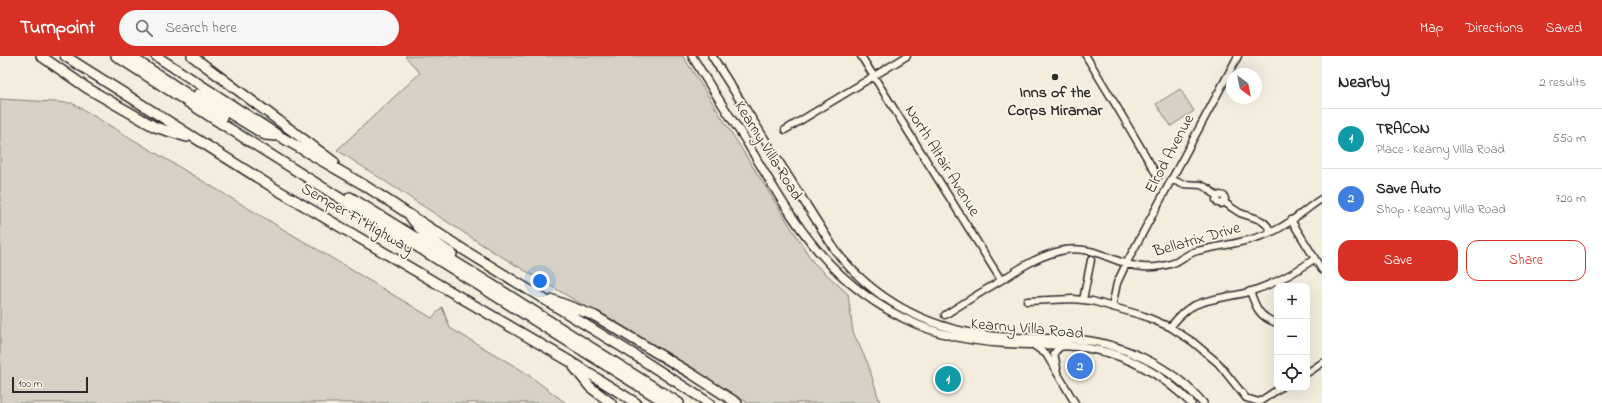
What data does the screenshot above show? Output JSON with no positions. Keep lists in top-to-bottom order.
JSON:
{
  "streets": {
    "highway": ["Semper Fi Highway"],
    "main road": ["Kearny Villa Road"],
    "street": ["Elrod Avenue", "North Altair Avenue", "Bellatrix Drive"]
  },
  "crossings": [
    ["Elrod Avenue", "Bellatrix Drive"],
    ["North Altair Avenue", "Bellatrix Drive"]
  ],
  "places": ["Inns of the Corps Miramar"],
  "scale_bar": "100 m",
  "north": "bottom right",
  "page": {
    "header": "Turnpoint",
    "search": "Search here",
    "nav": ["Map", "Directions", "Saved"],
    "heading": ["Nearby", "2 results"],
    "list": [
      {
        "mark": "1",
        "name": "TRACON",
        "note": "Place · Kearny Villa Road",
        "value": "550 m"
      },
      {
        "mark": "2",
        "name": "Save Auto",
        "note": "Shop · Kearny Villa Road",
        "value": "720 m"
      }
    ],
    "buttons": ["Save", "Share"],
    "map_buttons": ["+", "−"],
    "pins": ["2", "1"],
    "scale": "100 m"
  }
}
